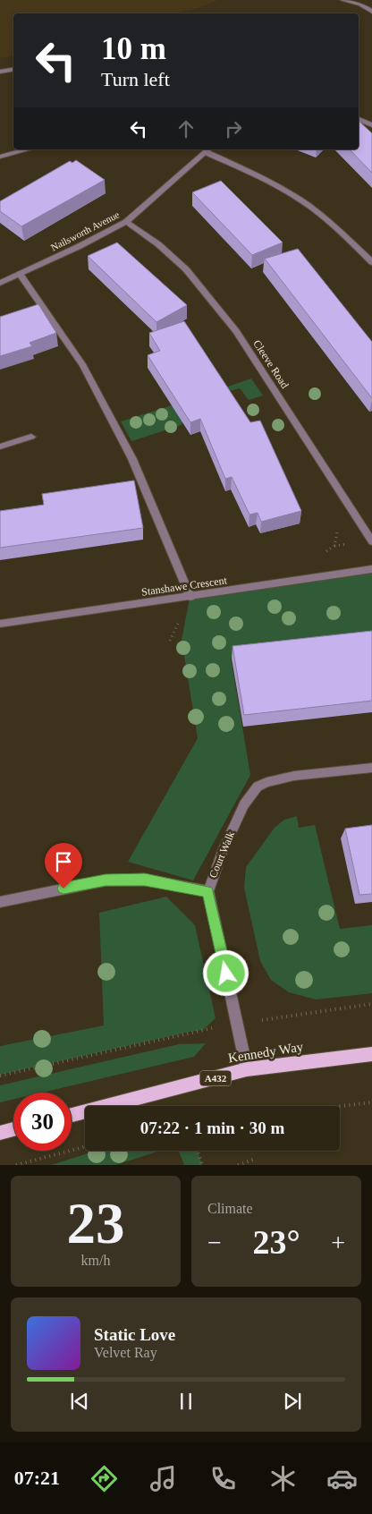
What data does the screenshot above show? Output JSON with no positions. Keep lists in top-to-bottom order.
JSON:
{
  "streets": {
    "main road": ["Kennedy Way", "A432"],
    "street": [
      "Nailsworth Avenue",
      "Cleeve Road",
      "Stanshawe Crescent",
      "Court Walk"
    ]
  },
  "crossings": [
    ["Nailsworth Avenue", "Cleeve Road"],
    ["Court Walk", "Kennedy Way"]
  ],
  "page": {
    "turn": ["10 m", "Turn left"],
    "limit": "30",
    "trip": "07:22 · 1 min · 30 m",
    "tile": [
      ["23", "km/h"],
      "Climate"
    ],
    "heat": ["−", "23°", "+"],
    "song": ["Static Love", "Velvet Ray"],
    "tabs": "07:21"
  }
}
